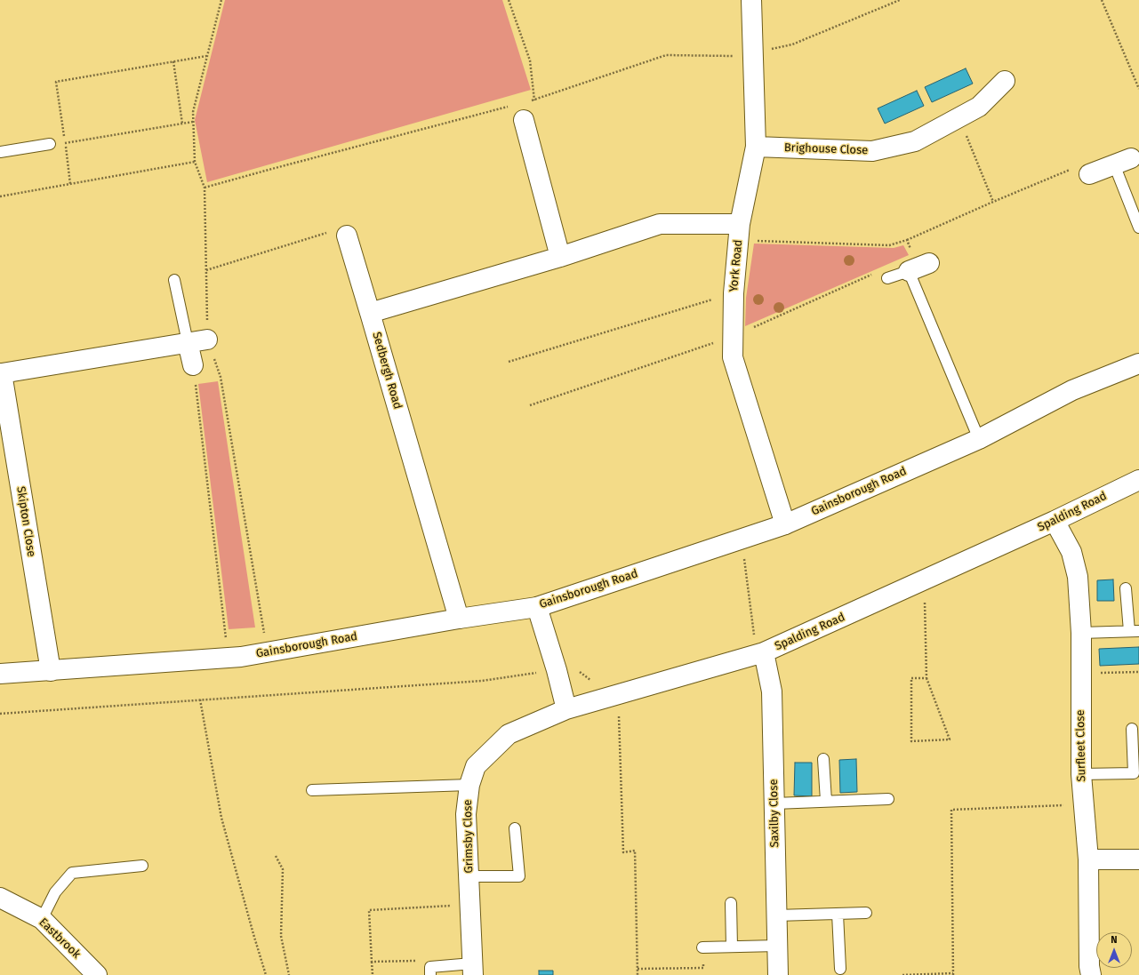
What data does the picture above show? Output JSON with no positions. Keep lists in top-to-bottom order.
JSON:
{
  "streets": {
    "street": [
      "Brighouse Close",
      "York Road",
      "Sedbergh Road",
      "Gainsborough Road",
      "Spalding Road",
      "Skipton Close",
      "Surfleet Close",
      "Saxilby Close",
      "Grimsby Close",
      "Eastbrook"
    ]
  },
  "crossings": [
    ["Brighouse Close", "York Road"],
    ["York Road", "Gainsborough Road"],
    ["Sedbergh Road", "Gainsborough Road"],
    ["Gainsborough Road", "Skipton Close"],
    ["Spalding Road", "Surfleet Close"],
    ["Spalding Road", "Saxilby Close"],
    ["Spalding Road", "Grimsby Close"]
  ],
  "north": "top"
}
